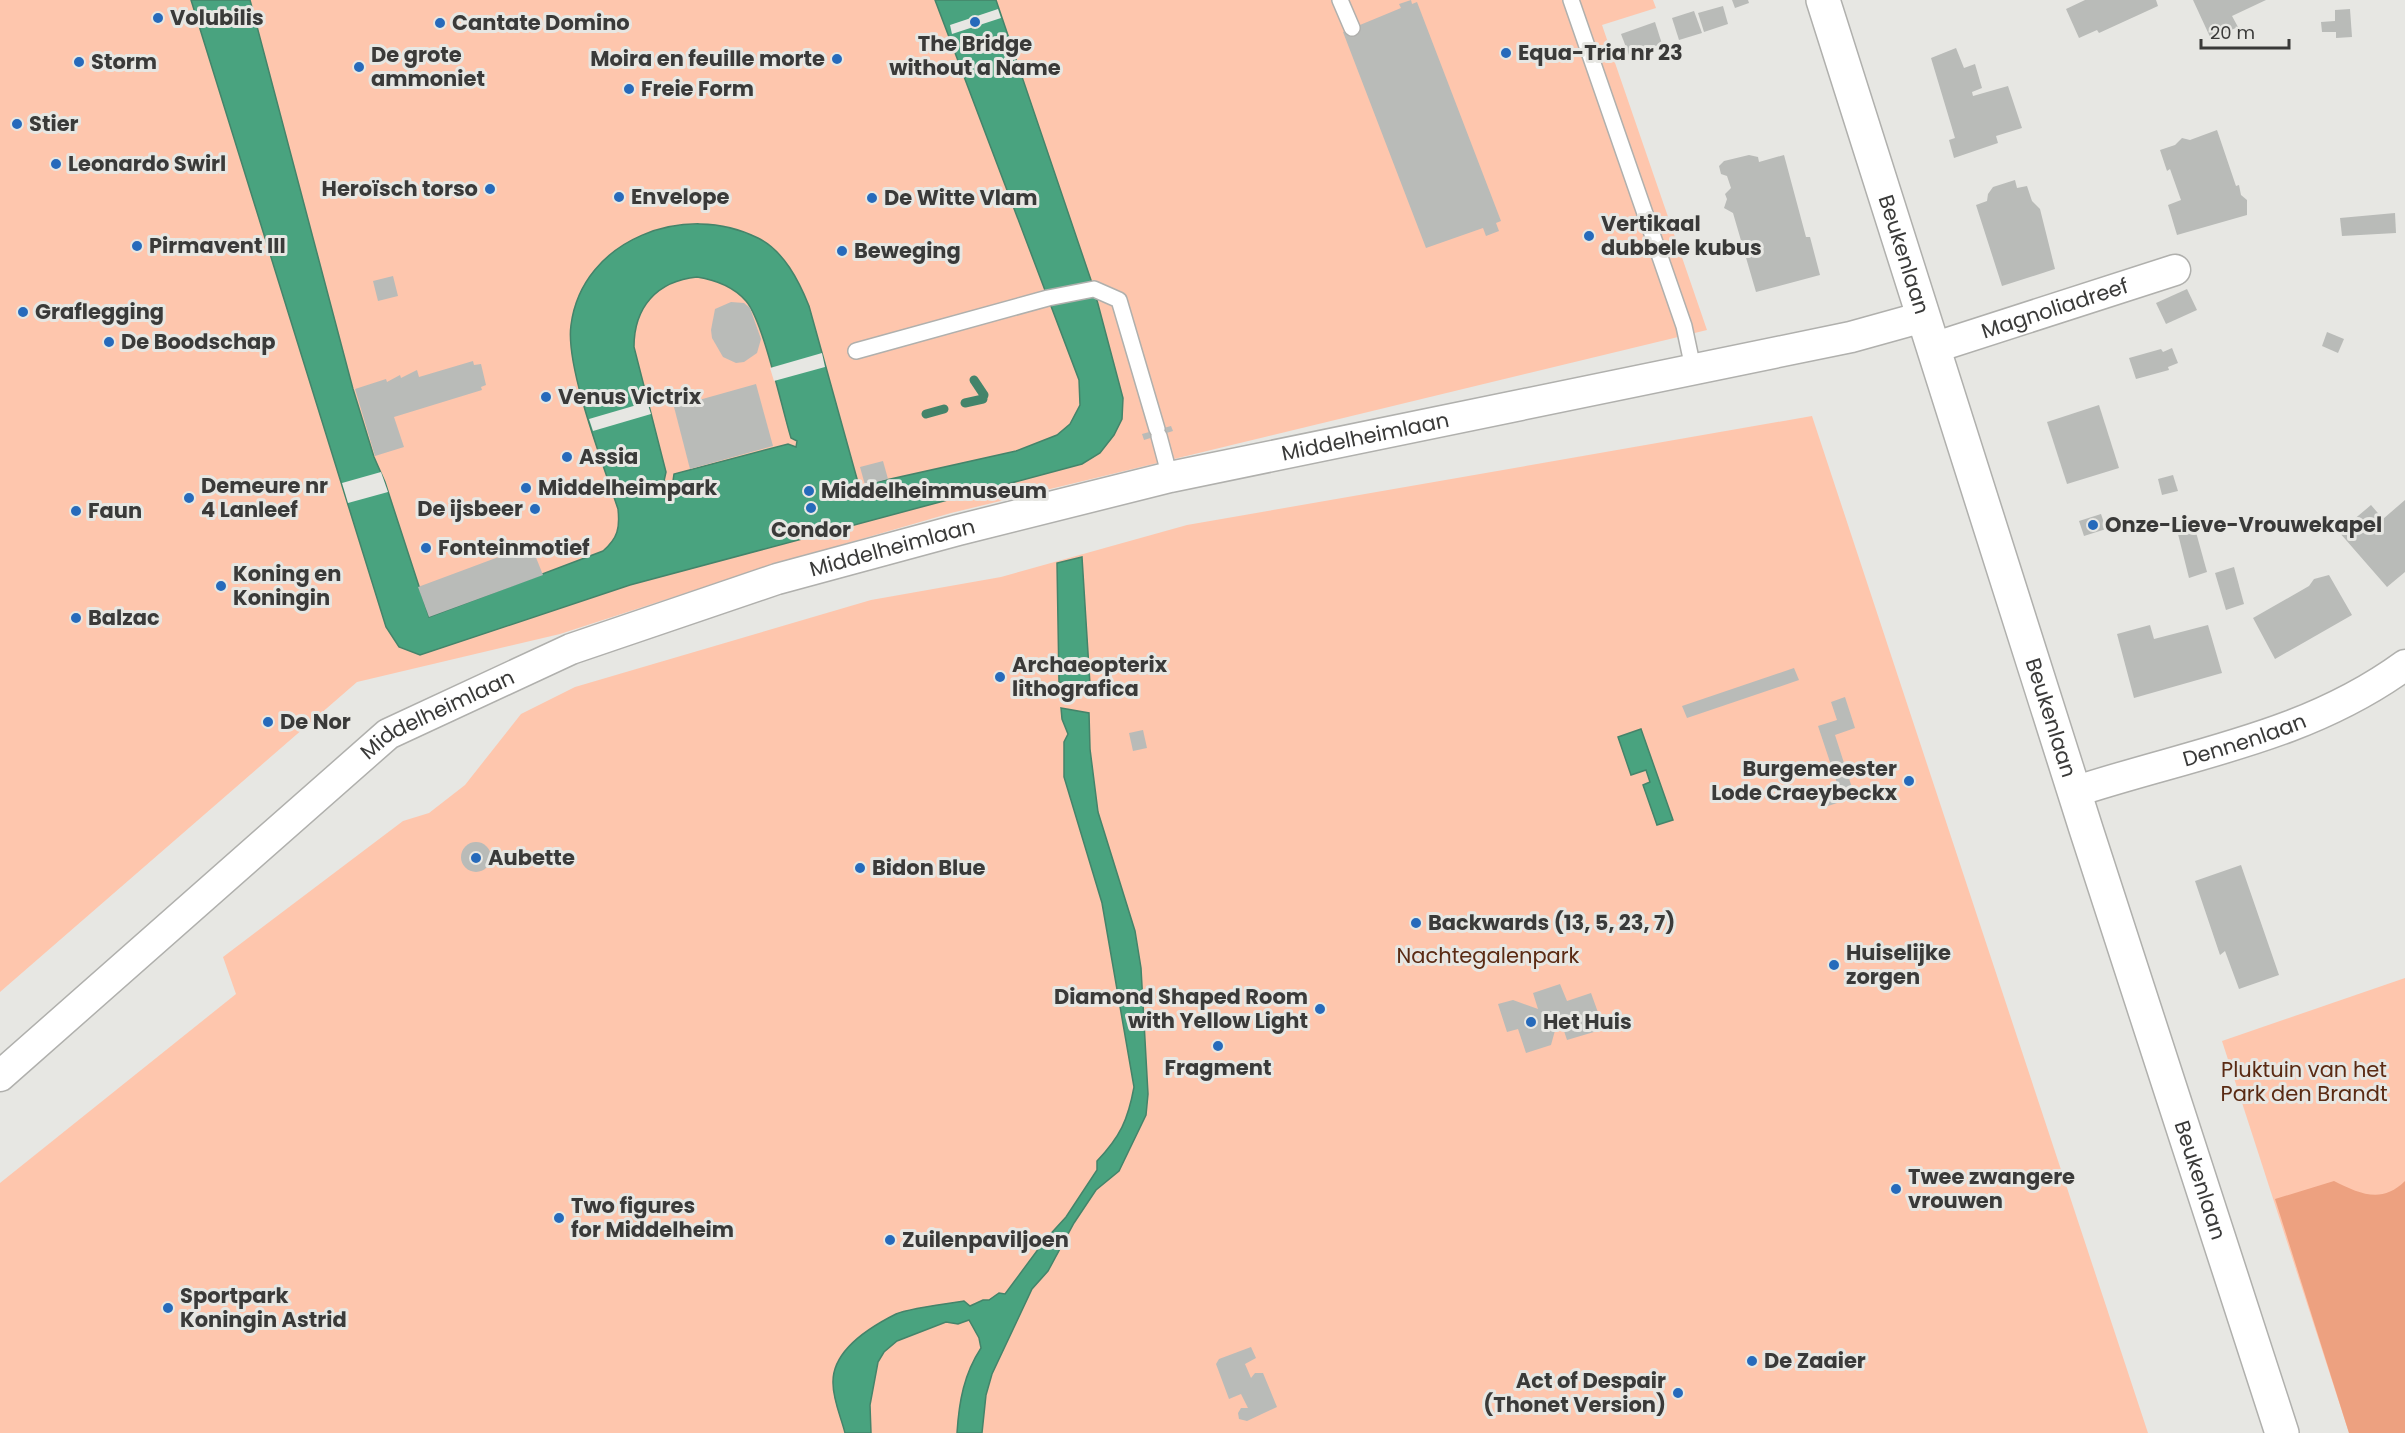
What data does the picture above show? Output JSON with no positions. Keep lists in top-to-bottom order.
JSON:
{
  "streets": {
    "street": [
      "Beukenlaan",
      "Magnoliadreef",
      "Middelheimlaan",
      "Dennenlaan"
    ]
  },
  "crossings": [
    ["Beukenlaan", "Magnoliadreef"],
    ["Beukenlaan", "Middelheimlaan"],
    ["Beukenlaan", "Dennenlaan"]
  ],
  "parks": ["Nachtegalenpark", "Pluktuin van het Park den Brandt"],
  "places": [
    "Volubilis",
    "The Bridge without a Name",
    "Cantate Domino",
    "Equa-Tria nr 23",
    "Moira en feuille morte",
    "Storm",
    "De grote ammoniet",
    "Freie Form",
    "Stier",
    "Leonardo Swirl",
    "Heroïsch torso",
    "Envelope",
    "De Witte Vlam",
    "Vertikaal dubbele kubus",
    "Pirmavent III",
    "Beweging",
    "Graflegging",
    "De Boodschap",
    "Venus Victrix",
    "Assia",
    "Middelheimpark",
    "Middelheimmuseum",
    "Demeure nr 4 Lanleef",
    "Condor",
    "De ijsbeer",
    "Faun",
    "Onze-Lieve-Vrouwekapel",
    "Fonteinmotief",
    "Koning en Koningin",
    "Balzac",
    "Archaeopterix lithografica",
    "De Nor",
    "Burgemeester Lode Craeybeckx",
    "Aubette",
    "Bidon Blue",
    "Backwards (13, 5, 23, 7)",
    "Huiselijke zorgen",
    "Diamond Shaped Room with Yellow Light",
    "Het Huis",
    "Fragment",
    "Twee zwangere vrouwen",
    "Two figures for Middelheim",
    "Zuilenpaviljoen",
    "Sportpark Koningin Astrid",
    "De Zaaier",
    "Act of Despair (Thonet Version)"
  ],
  "scale_bar": "20 m"
}
